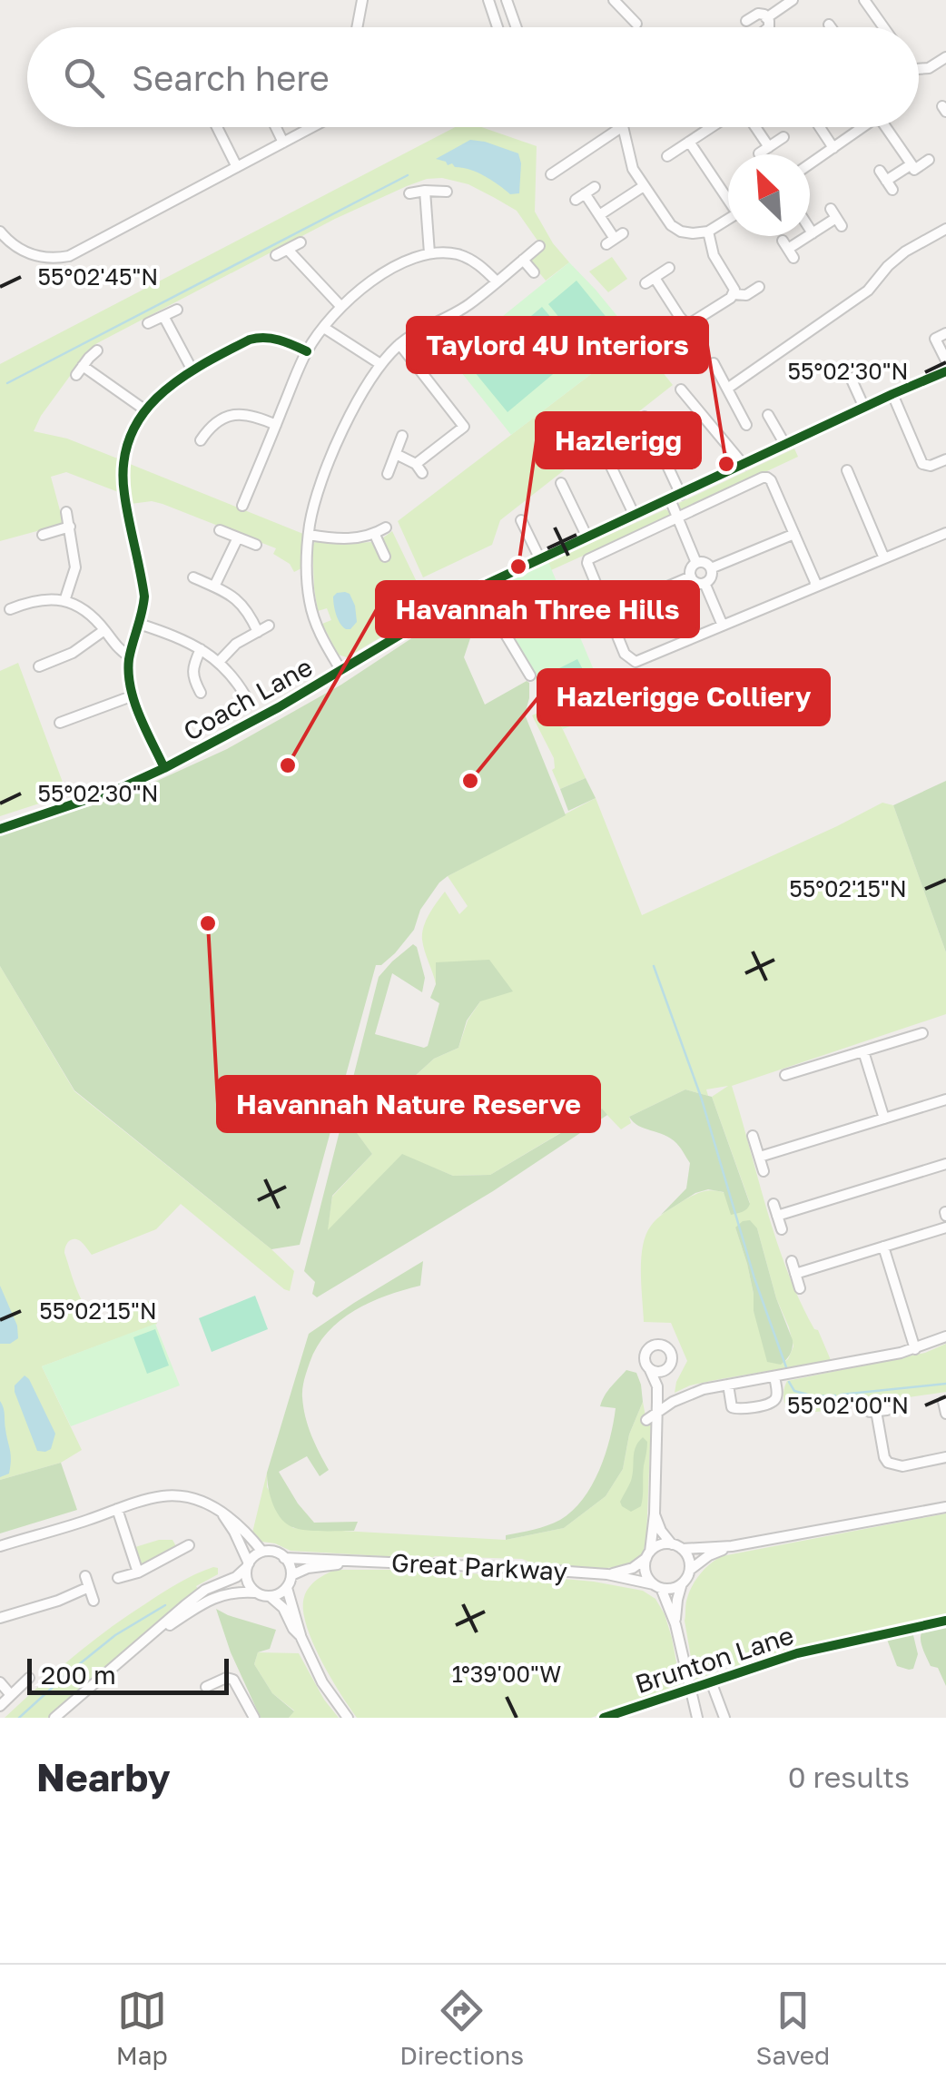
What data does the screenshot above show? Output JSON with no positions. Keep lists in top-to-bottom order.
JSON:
{
  "streets": {
    "street": ["Coach Lane", "Great Parkway", "Brunton Lane"]
  },
  "places": [
    "Taylord 4U Interiors",
    "Hazlerigg",
    "Havannah Three Hills",
    "Hazlerigge Colliery",
    "Havannah Nature Reserve"
  ],
  "scale_bar": "200 m",
  "north": "top left",
  "page": {
    "search": "Search here",
    "scale": "200 m",
    "heading": ["Nearby", "0 results"],
    "nav": ["Map", "Directions", "Saved"]
  },
  "coordinates": [
    "55°02'45\"N",
    "55°02'30\"N",
    "55°02'15\"N",
    "55°02'00\"N",
    "1°39'00\"W"
  ]
}
